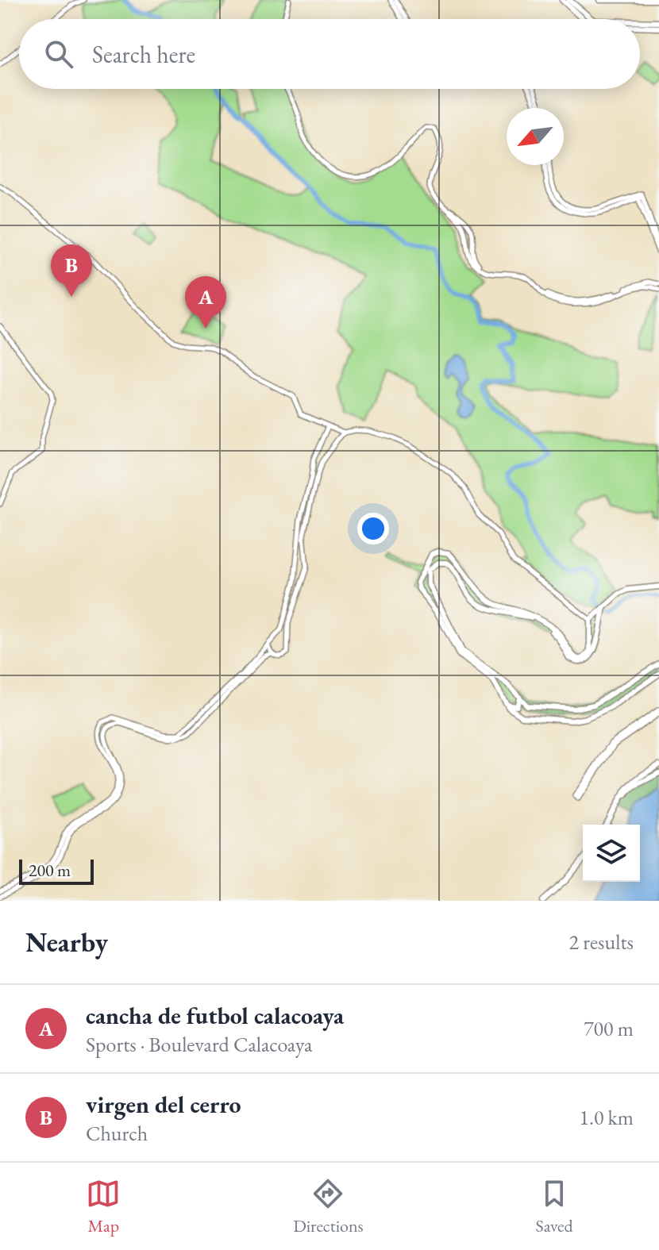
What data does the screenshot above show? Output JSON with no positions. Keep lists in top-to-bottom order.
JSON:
{
  "scale_bar": "200 m",
  "north": "bottom left",
  "page": {
    "search": "Search here",
    "pins": ["B", "A"],
    "scale": "200 m",
    "heading": ["Nearby", "2 results"],
    "list": [
      {
        "mark": "A",
        "name": "cancha de futbol calacoaya",
        "note": "Sports · Boulevard Calacoaya",
        "value": "700 m"
      },
      {
        "mark": "B",
        "name": "virgen del cerro",
        "note": "Church",
        "value": "1.0 km"
      }
    ],
    "nav": ["Map", "Directions", "Saved"]
  }
}
